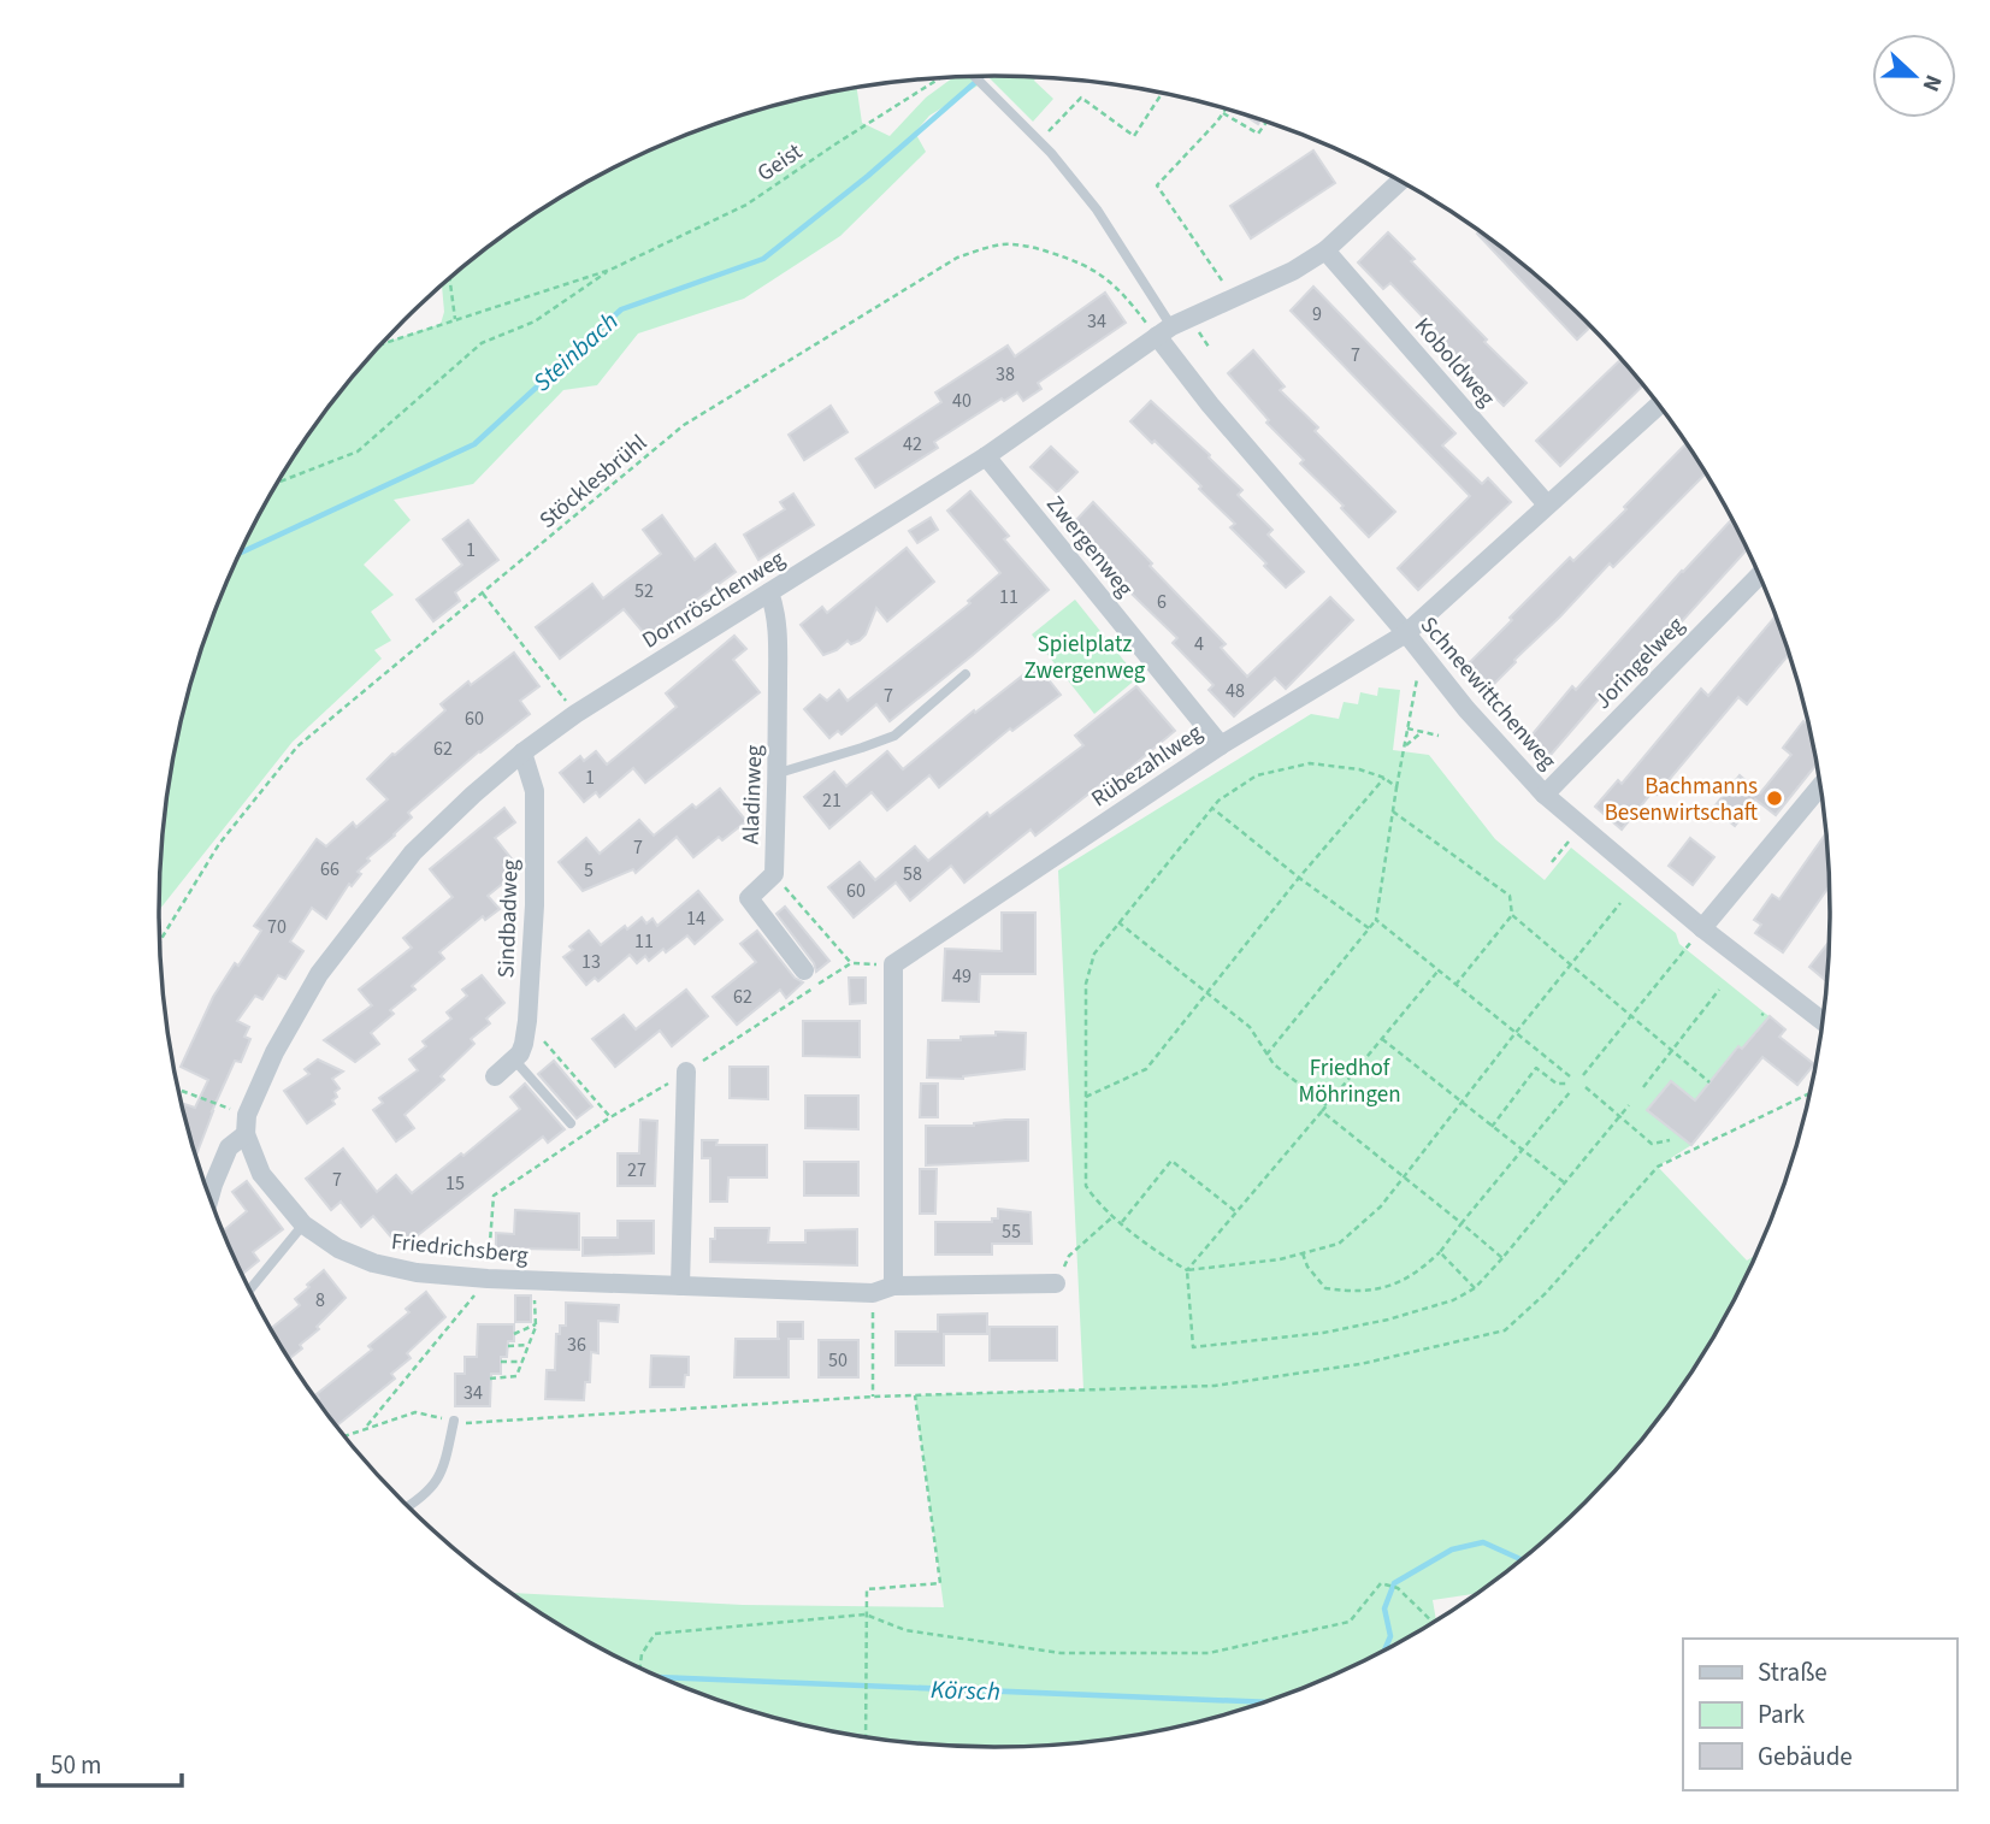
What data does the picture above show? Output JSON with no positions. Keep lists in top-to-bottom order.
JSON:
{
  "streets": {
    "street": [
      "Koboldweg",
      "Zwergenweg",
      "Dornröschenweg",
      "Joringelweg",
      "Schneewittchenweg",
      "Rübezahlweg",
      "Aladinweg",
      "Sindbadweg",
      "Friedrichsberg"
    ],
    "path": ["Geist", "Stöcklesbrühl"]
  },
  "crossings": [
    ["Koboldweg", "Dornröschenweg"],
    ["Koboldweg", "Rübezahlweg"],
    ["Stöcklesbrühl", "Dornröschenweg"],
    ["Stöcklesbrühl", "Schneewittchenweg"],
    ["Zwergenweg", "Dornröschenweg"],
    ["Zwergenweg", "Rübezahlweg"],
    ["Dornröschenweg", "Schneewittchenweg"],
    ["Dornröschenweg", "Aladinweg"],
    ["Dornröschenweg", "Sindbadweg"],
    ["Dornröschenweg", "Friedrichsberg"],
    ["Joringelweg", "Schneewittchenweg"],
    ["Schneewittchenweg", "Rübezahlweg"]
  ],
  "water": ["Steinbach", "Körsch"],
  "parks": ["Spielplatz Zwergenweg", "Friedhof Möhringen"],
  "places": ["Bachmanns Besenwirtschaft"],
  "house_numbers": [
    "9",
    "34",
    "7",
    "38",
    "40",
    "42",
    "1",
    "52",
    "11",
    "6",
    "4",
    "48",
    "7",
    "60",
    "62",
    "1",
    "21",
    "7",
    "66",
    "5",
    "58",
    "60",
    "14",
    "70",
    "11",
    "13",
    "49",
    "62",
    "27",
    "7",
    "15",
    "55",
    "8",
    "36",
    "50",
    "34"
  ],
  "legend": ["Straße", "Park", "Gebäude"],
  "scale_bar": "50 m",
  "north": "right"
}
